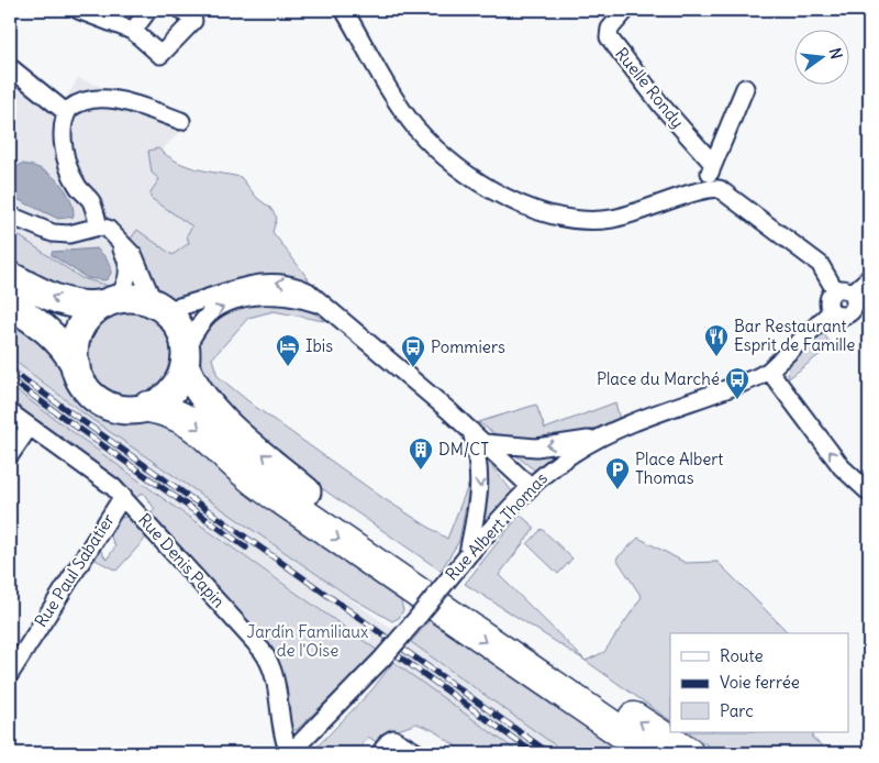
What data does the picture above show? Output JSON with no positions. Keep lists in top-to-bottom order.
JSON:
{
  "streets": {
    "street": [
      "Ruelle Rondy",
      "Rue Albert Thomas",
      "Rue Denis Papin",
      "Rue Paul Sabatier"
    ]
  },
  "crossings": [
    ["Rue Albert Thomas", "Rue Denis Papin"],
    ["Rue Denis Papin", "Rue Paul Sabatier"]
  ],
  "parks": ["Jardín Familiaux de l'Oise"],
  "places": {
    "restaurant": ["Bar Restaurant Esprit de Famille"],
    "hotel": ["Ibis"],
    "bus stop": ["Pommiers", "Place du Marché"],
    "building": ["DM/CT"],
    "parking": ["Place Albert Thomas"]
  },
  "legend": ["Route", "Voie ferrée", "Parc"],
  "north": "right"
}
